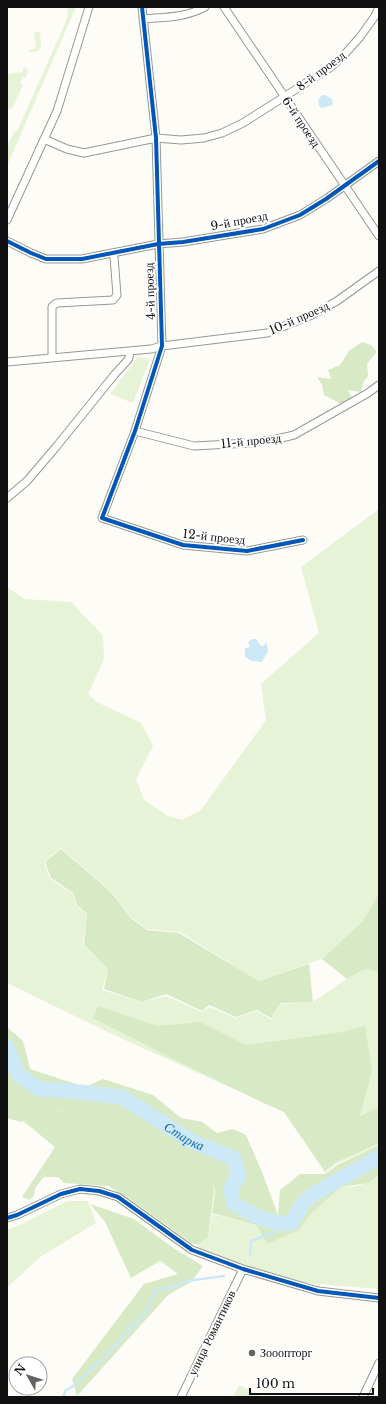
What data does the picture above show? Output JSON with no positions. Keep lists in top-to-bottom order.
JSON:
{
  "streets": {
    "street": [
      "8-й проезд",
      "6-й проезд",
      "9-й проезд",
      "4-й проезд",
      "10-й проезд",
      "11-й проезд",
      "12-й проезд",
      "улица Романтиков"
    ]
  },
  "crossings": [
    ["8-й проезд", "6-й проезд"],
    ["8-й проезд", "4-й проезд"],
    ["6-й проезд", "9-й проезд"],
    ["9-й проезд", "4-й проезд"],
    ["4-й проезд", "10-й проезд"],
    ["4-й проезд", "11-й проезд"],
    ["4-й проезд", "12-й проезд"]
  ],
  "water": ["Старка"],
  "places": ["Зооопторг"],
  "scale_bar": "100 m",
  "north": "top left"
}
